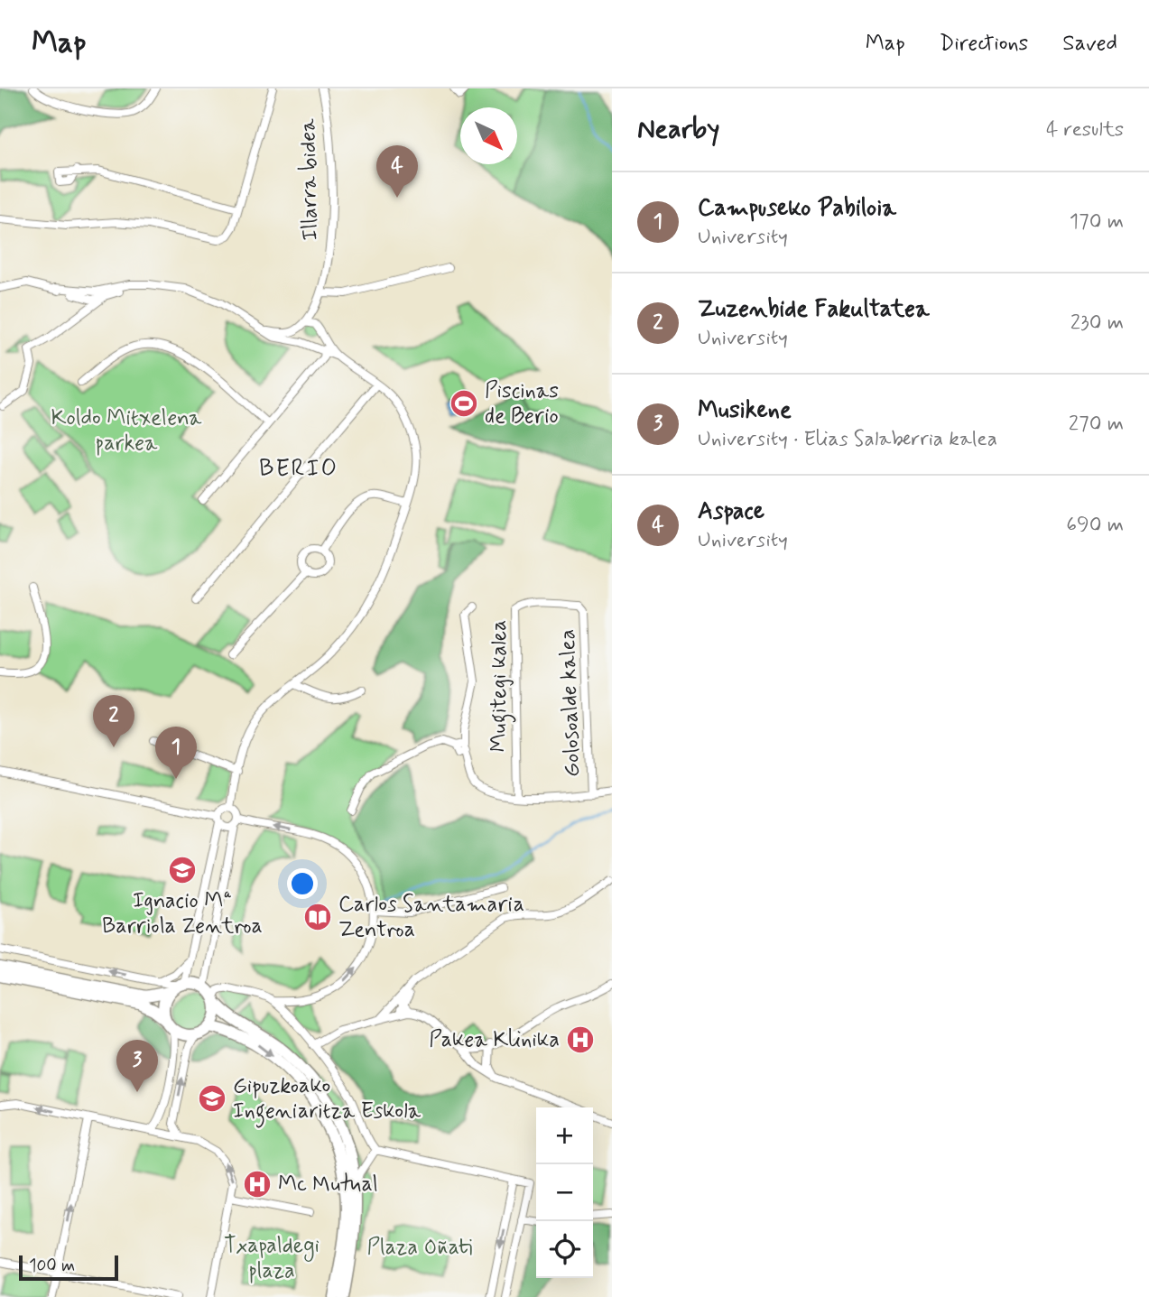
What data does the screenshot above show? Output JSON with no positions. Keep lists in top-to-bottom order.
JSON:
{
  "streets": {
    "street": ["Illarra bidea", "Mugitegi kalea", "Golosoalde kalea"]
  },
  "crossings": [
    ["Mugitegi kalea", "Golosoalde kalea"]
  ],
  "districts": ["BERIO"],
  "parks": ["Koldo Mitxelena parkea", "Txapaldegi plaza", "Plaza Oñati"],
  "places": {
    "sports": ["Piscinas de Berio"],
    "school or university": ["Ignacio Mª Barriola Zentroa", "Gipuzkoako Ingeniaritza Eskola"],
    "library": ["Carlos Santamaria Zentroa"],
    "hospital": ["Pakea Klinika", "Mc Mutual"]
  },
  "scale_bar": "100 m",
  "north": "bottom right",
  "page": {
    "header": "Map",
    "nav": ["Map", "Directions", "Saved"],
    "heading": ["Nearby", "4 results"],
    "pins": [
      "4",
      "2",
      "1",
      "3"
    ],
    "list": [
      {
        "mark": "1",
        "name": "Campuseko Pabiloia",
        "note": "University",
        "value": "170 m"
      },
      {
        "mark": "2",
        "name": "Zuzenbide Fakultatea",
        "note": "University",
        "value": "230 m"
      },
      {
        "mark": "3",
        "name": "Musikene",
        "note": "University · Elias Salaberria kalea",
        "value": "270 m"
      },
      {
        "mark": "4",
        "name": "Aspace",
        "note": "University",
        "value": "690 m"
      }
    ],
    "map_buttons": ["+", "−"],
    "scale": "100 m"
  }
}
